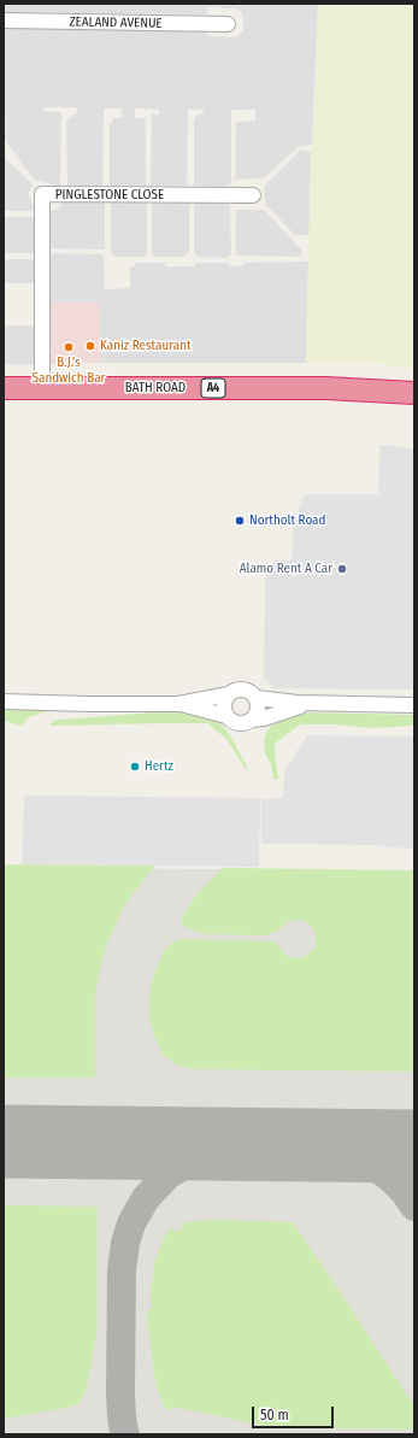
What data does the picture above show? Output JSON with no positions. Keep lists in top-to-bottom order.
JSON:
{
  "streets": {
    "highway": ["BATH ROAD", "A4"],
    "street": ["ZEALAND AVENUE", "PINGLESTONE CLOSE"]
  },
  "crossings": [
    ["PINGLESTONE CLOSE", "BATH ROAD"]
  ],
  "places": [
    "Kaniz Restaurant",
    "B.J.'s Sandwich Bar",
    "Northolt Road",
    "Alamo Rent A Car",
    "Hertz"
  ],
  "scale_bar": "50 m"
}
